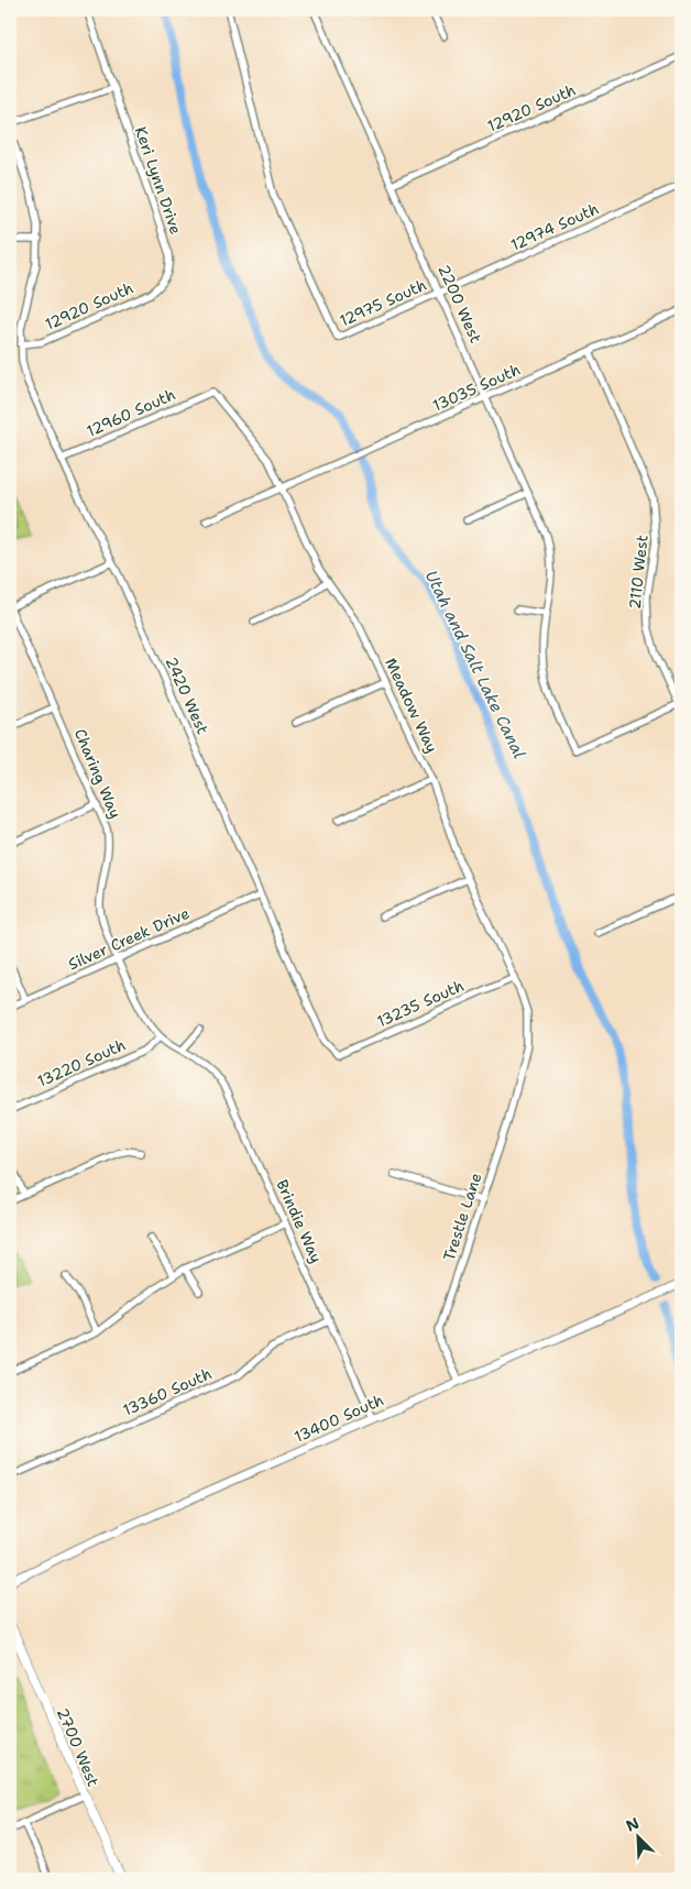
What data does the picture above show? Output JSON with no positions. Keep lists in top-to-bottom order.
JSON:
{
  "streets": {
    "main road": ["2700 West"],
    "street": [
      "12920 South",
      "Keri Lynn Drive",
      "12974 South",
      "12975 South",
      "2200 West",
      "13035 South",
      "12960 South",
      "2110 West",
      "2420 West",
      "Meadow Way",
      "Charing Way",
      "Silver Creek Drive",
      "13235 South",
      "13220 South",
      "Trestle Lane",
      "Brindie Way",
      "13360 South",
      "13400 South"
    ]
  },
  "crossings": [
    ["12920 South", "Keri Lynn Drive"],
    ["12920 South", "2200 West"],
    ["12920 South", "2420 West"],
    ["12974 South", "12975 South"],
    ["12974 South", "2200 West"],
    ["12975 South", "2200 West"],
    ["2200 West", "13035 South"],
    ["2200 West", "2110 West"],
    ["13035 South", "2110 West"],
    ["13035 South", "Meadow Way"],
    ["12960 South", "2420 West"],
    ["12960 South", "Meadow Way"],
    ["2420 West", "Silver Creek Drive"],
    ["2420 West", "13235 South"],
    ["Meadow Way", "13235 South"],
    ["Meadow Way", "Trestle Lane"],
    ["Charing Way", "Silver Creek Drive"],
    ["Charing Way", "Brindie Way"],
    ["Silver Creek Drive", "Brindie Way"],
    ["13220 South", "Brindie Way"],
    ["Trestle Lane", "13400 South"],
    ["Brindie Way", "13360 South"],
    ["Brindie Way", "13400 South"]
  ],
  "water": ["Utah and Salt Lake Canal"],
  "north": "top left"
}
